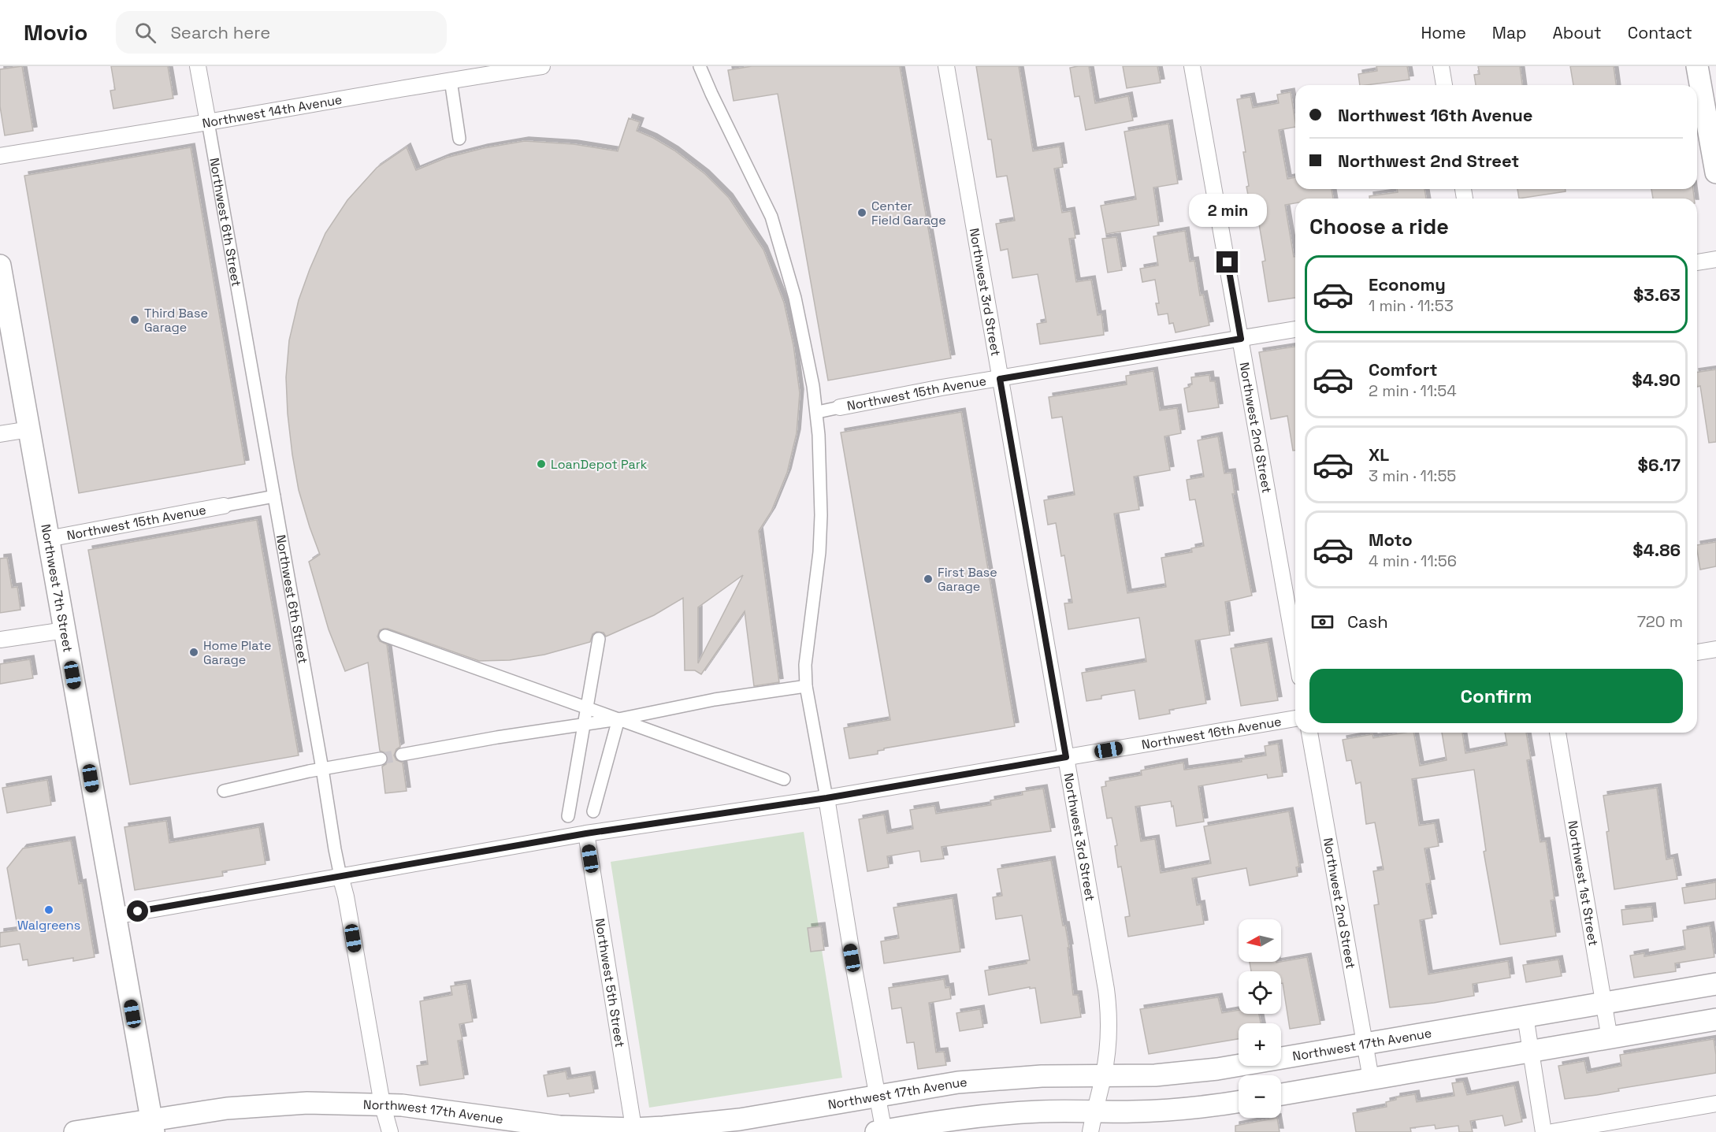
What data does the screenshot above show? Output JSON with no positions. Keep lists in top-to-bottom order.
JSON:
{
  "streets": {
    "main road": ["Northwest 7th Street", "Northwest 17th Avenue"],
    "street": [
      "Northwest 14th Avenue",
      "Northwest 6th Street",
      "Northwest 3rd Street",
      "Northwest 15th Avenue",
      "Northwest 2nd Street",
      "Northwest 16th Avenue",
      "Northwest 1st Street",
      "Northwest 5th Street"
    ]
  },
  "crossings": [
    ["Northwest 14th Avenue", "Northwest 6th Street"],
    ["Northwest 6th Street", "Northwest 16th Avenue"],
    ["Northwest 6th Street", "Northwest 17th Avenue"],
    ["Northwest 3rd Street", "Northwest 15th Avenue"],
    ["Northwest 3rd Street", "Northwest 16th Avenue"],
    ["Northwest 3rd Street", "Northwest 17th Avenue"],
    ["Northwest 15th Avenue", "Northwest 2nd Street"],
    ["Northwest 15th Avenue", "Northwest 7th Street"],
    ["Northwest 2nd Street", "Northwest 17th Avenue"],
    ["Northwest 7th Street", "Northwest 16th Avenue"],
    ["Northwest 7th Street", "Northwest 17th Avenue"],
    ["Northwest 16th Avenue", "Northwest 5th Street"],
    ["Northwest 1st Street", "Northwest 17th Avenue"],
    ["Northwest 5th Street", "Northwest 17th Avenue"]
  ],
  "places": [
    "Center Field Garage",
    "Third Base Garage",
    "LoanDepot Park",
    "First Base Garage",
    "Home Plate Garage",
    "Walgreens"
  ],
  "north": "left",
  "page": {
    "header": "Movio",
    "search": "Search here",
    "nav": [
      "Home",
      "Map",
      "About",
      "Contact"
    ],
    "banner": ["Northwest 16th Avenue", "Northwest 2nd Street"],
    "bubble": "2 min",
    "heading": "Choose a ride",
    "list": [
      {
        "name": "Economy",
        "note": "1 min · 11:53",
        "value": "$3.63"
      },
      {
        "name": "Comfort",
        "note": "2 min · 11:54",
        "value": "$4.90"
      },
      {
        "name": "XL",
        "note": "3 min · 11:55",
        "value": "$6.17"
      },
      {
        "name": "Moto",
        "note": "4 min · 11:56",
        "value": "$4.86"
      }
    ],
    "pay": ["Cash", "720 m"],
    "buttons": "Confirm",
    "map_buttons": ["+", "−"]
  }
}
